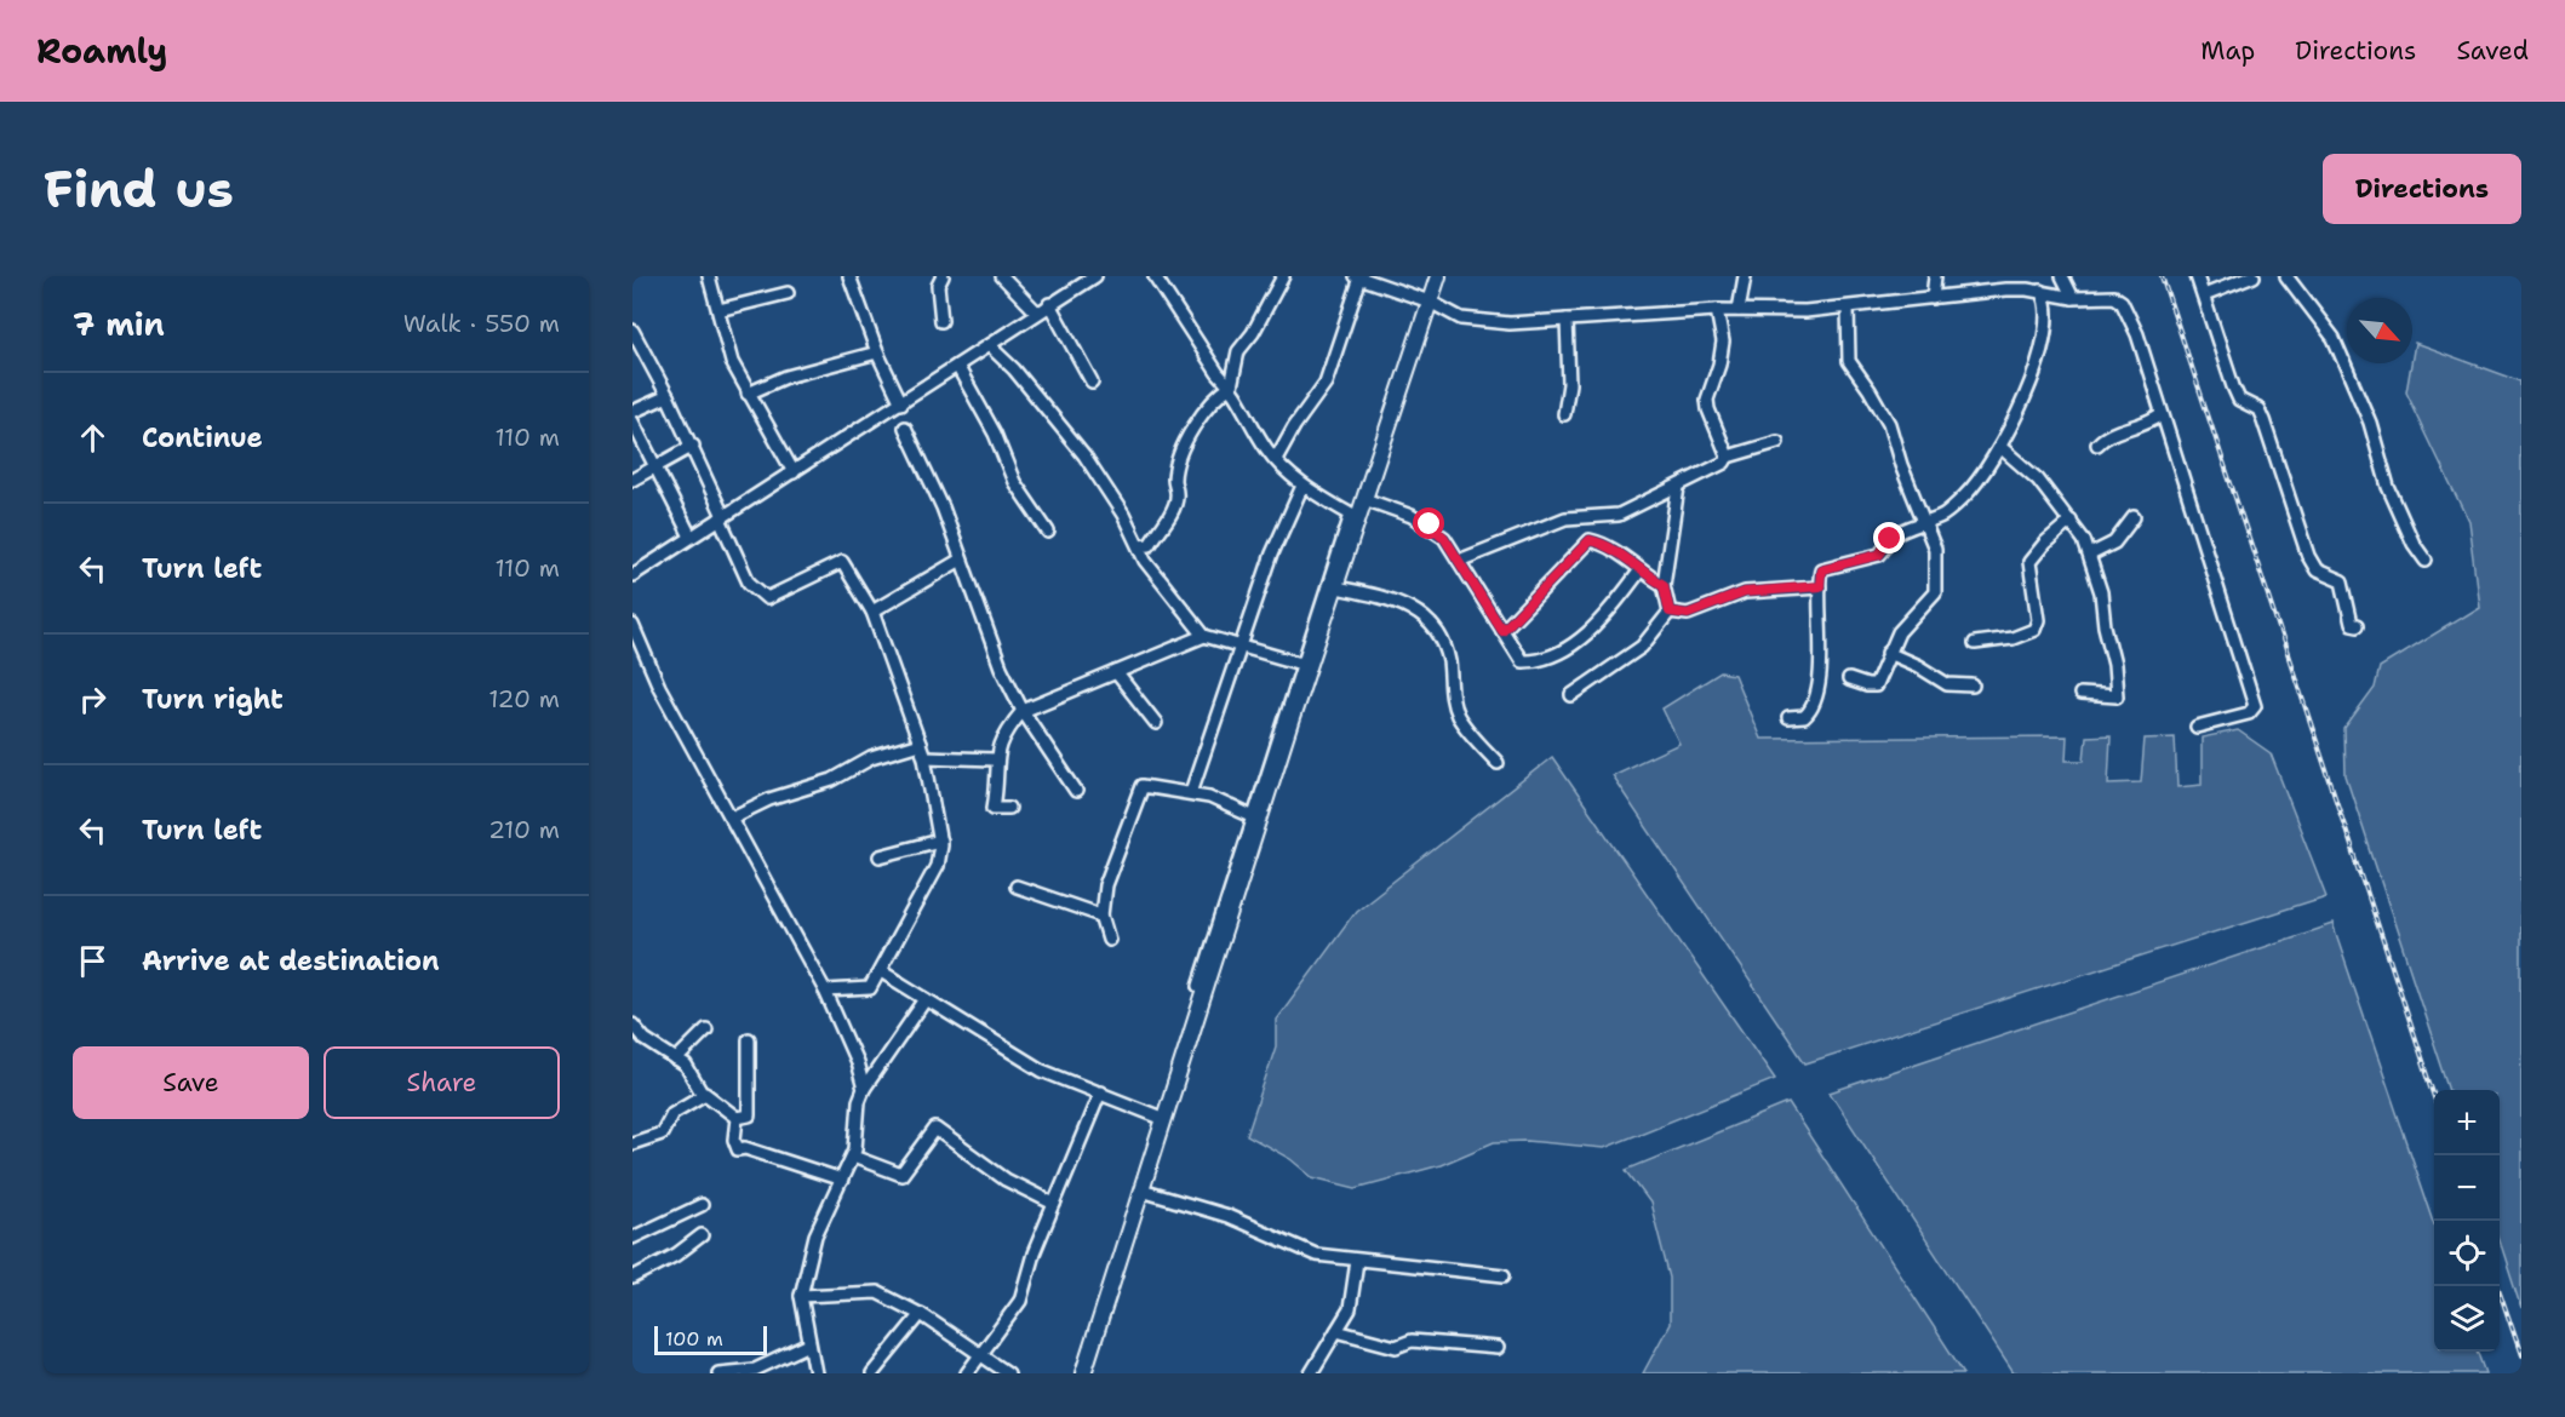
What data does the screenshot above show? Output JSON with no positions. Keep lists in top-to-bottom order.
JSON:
{
  "scale_bar": "100 m",
  "north": "bottom right",
  "page": {
    "header": "Roamly",
    "nav": ["Map", "Directions", "Saved"],
    "buttons": [
      "Directions",
      ["Save", "Share"]
    ],
    "title": "Find us",
    "heading": ["7 min", "Walk · 550 m"],
    "list": [
      ["Continue", "110 m"],
      ["Turn left", "110 m"],
      ["Turn right", "120 m"],
      ["Turn left", "210 m"],
      "Arrive at destination"
    ],
    "map_buttons": ["+", "−"],
    "scale": "100 m"
  }
}
